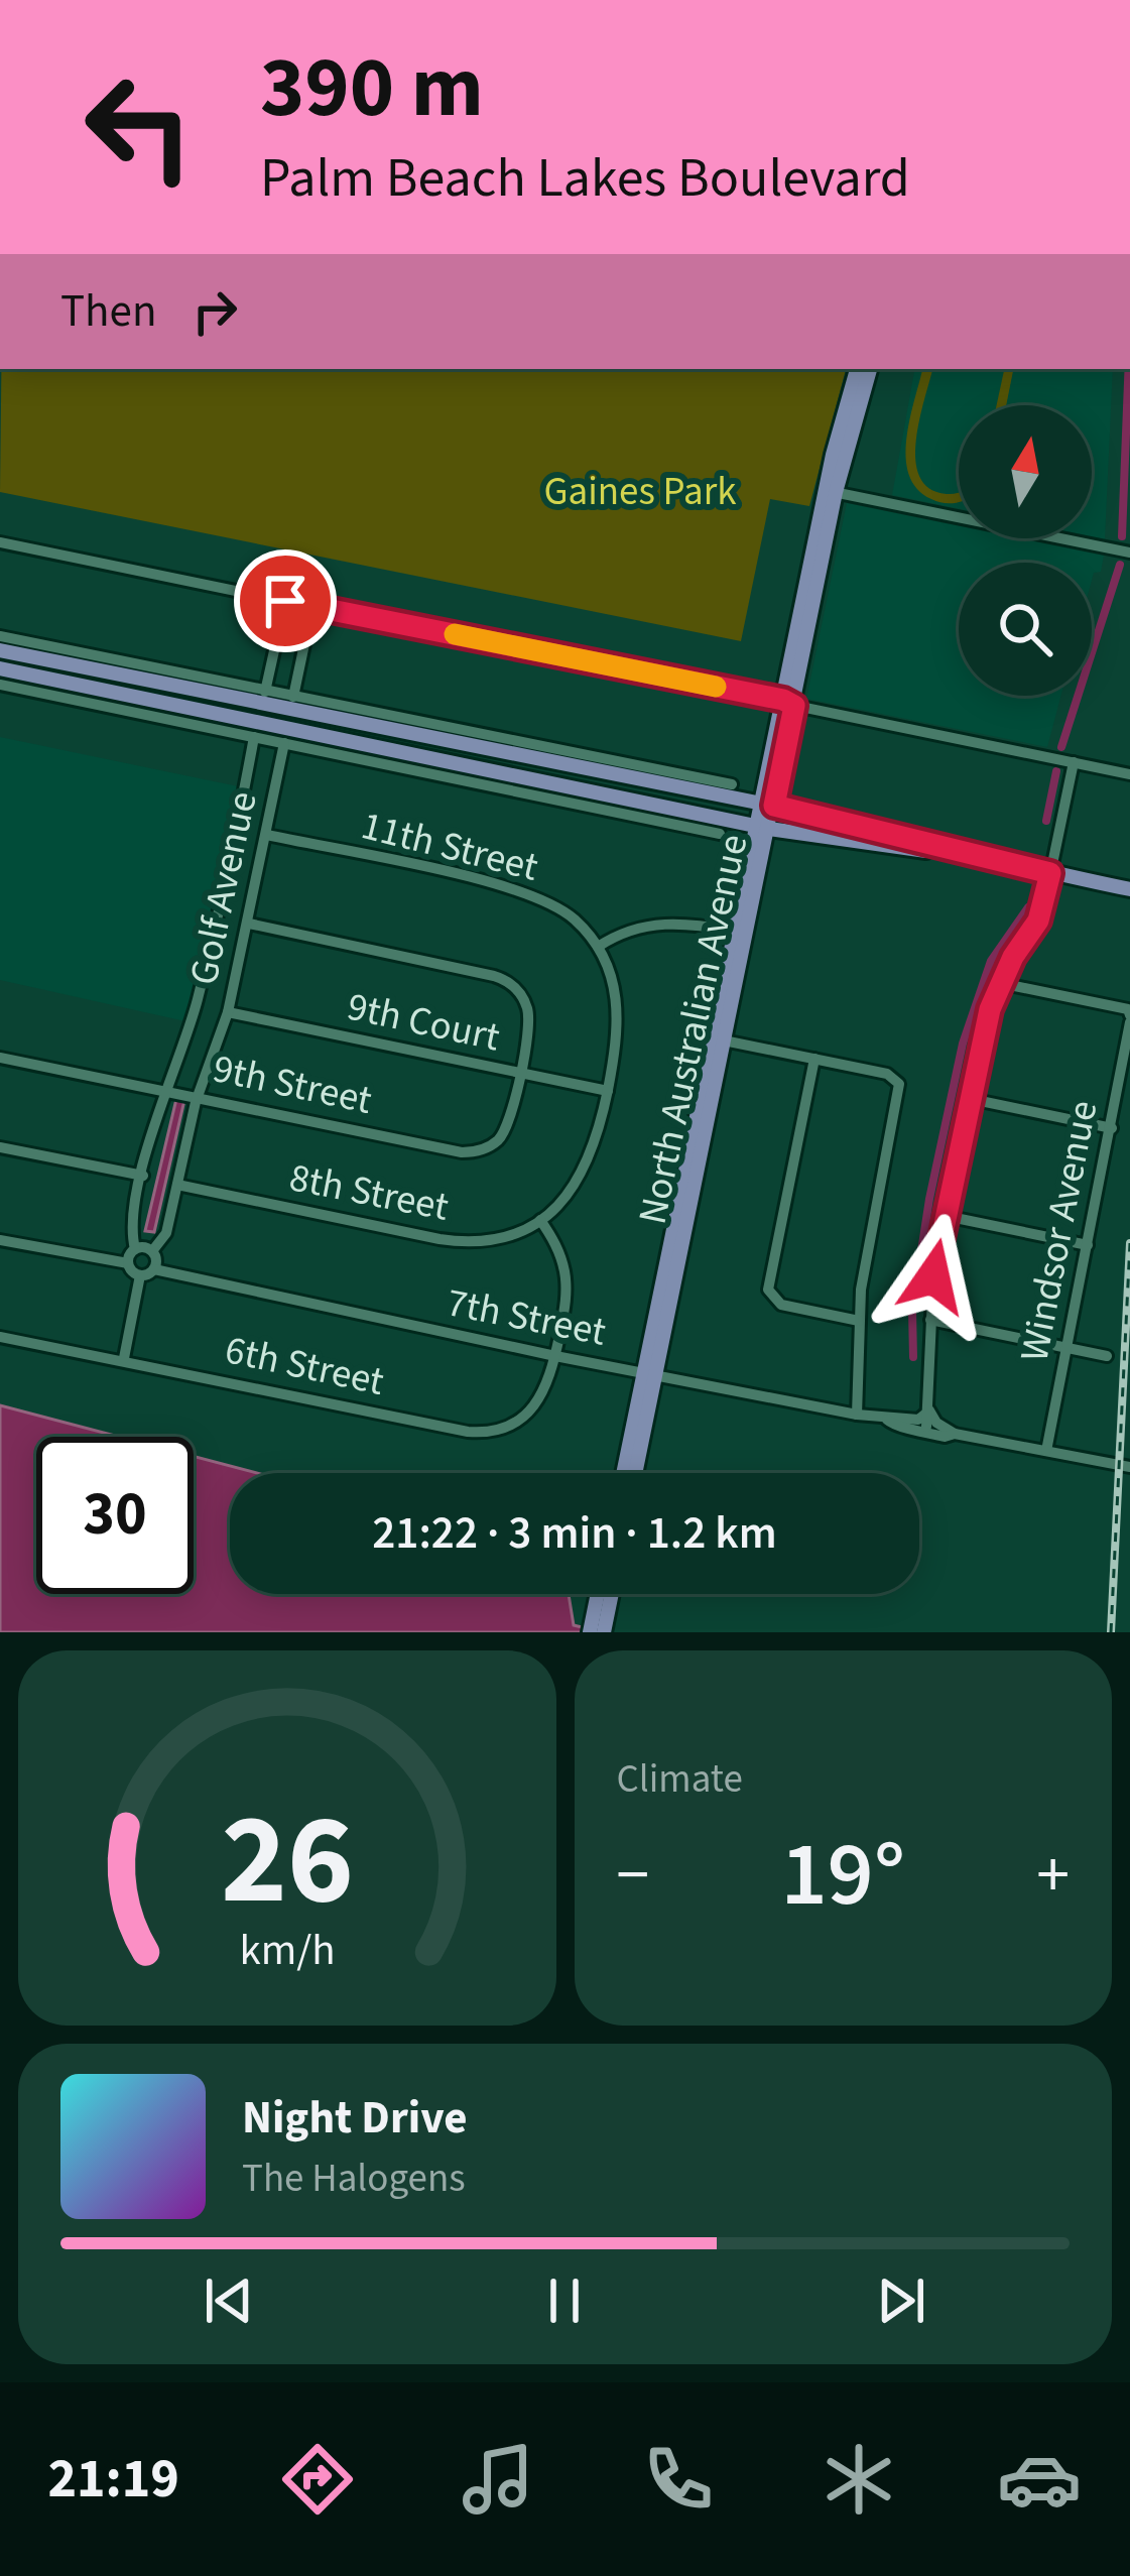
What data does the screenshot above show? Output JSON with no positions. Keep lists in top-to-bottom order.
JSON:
{
  "streets": {
    "main road": ["North Australian Avenue"],
    "street": [
      "11th Street",
      "Golf Avenue",
      "9th Court",
      "9th Street",
      "8th Street",
      "Windsor Avenue",
      "7th Street",
      "6th Street"
    ]
  },
  "crossings": [
    ["11th Street", "Golf Avenue"],
    ["Golf Avenue", "9th Court"],
    ["Golf Avenue", "9th Street"],
    ["Golf Avenue", "8th Street"],
    ["Golf Avenue", "7th Street"],
    ["9th Court", "9th Street"],
    ["9th Court", "8th Street"],
    ["North Australian Avenue", "7th Street"],
    ["8th Street", "6th Street"],
    ["Windsor Avenue", "7th Street"],
    ["7th Street", "6th Street"]
  ],
  "parks": ["Gaines Park"],
  "north": "top",
  "page": {
    "turn": ["390 m", "Palm Beach Lakes Boulevard"],
    "then": "Then",
    "limit": "30",
    "trip": "21:22 · 3 min · 1.2 km",
    "tile": "Climate",
    "heat": ["−", "19°", "+"],
    "song": ["Night Drive", "The Halogens"],
    "tabs": "21:19",
    "gauge": ["26", "km/h"]
  }
}
